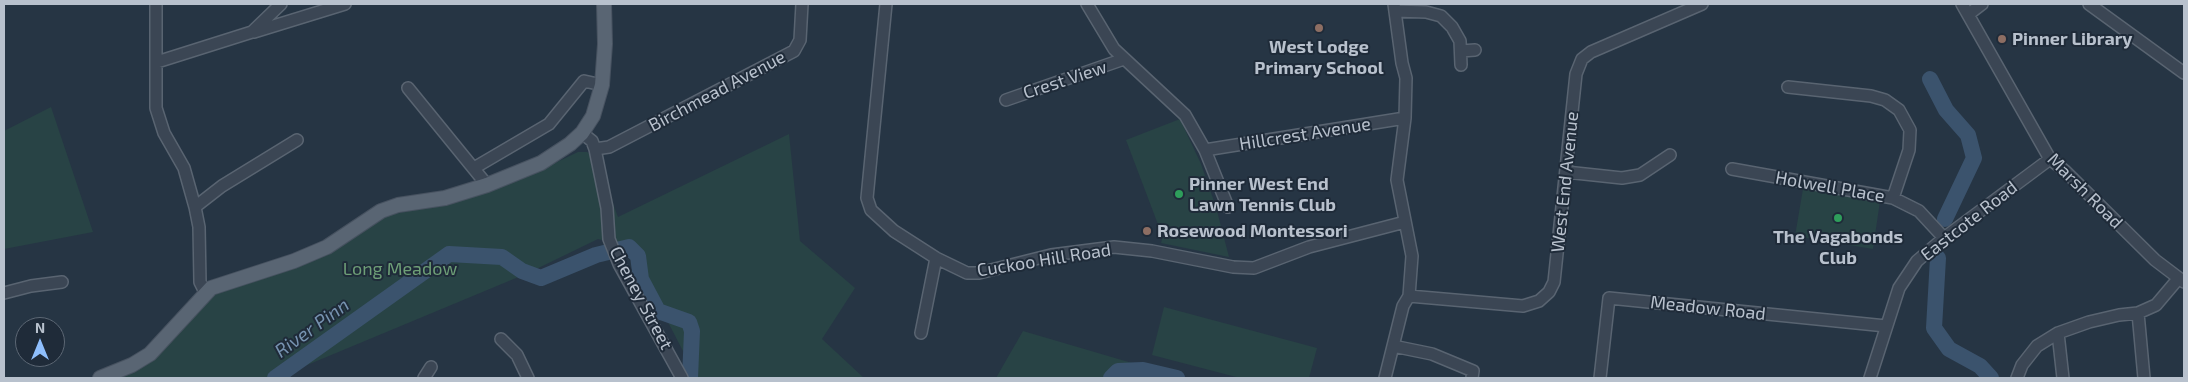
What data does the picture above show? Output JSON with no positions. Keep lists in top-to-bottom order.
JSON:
{
  "streets": {
    "street": [
      "Crest View",
      "Birchmead Avenue",
      "Hillcrest Avenue",
      "West End Avenue",
      "Holwell Place",
      "Marsh Road",
      "Eastcote Road",
      "Cuckoo Hill Road",
      "Cheney Street",
      "Meadow Road"
    ]
  },
  "crossings": [
    ["Birchmead Avenue", "Cheney Street"],
    ["Holwell Place", "Eastcote Road"],
    ["Marsh Road", "Eastcote Road"],
    ["Eastcote Road", "Meadow Road"]
  ],
  "water": ["River Pinn"],
  "parks": ["Long Meadow"],
  "places": [
    "West Lodge Primary School",
    "Pinner Library",
    "Pinner West End Lawn Tennis Club",
    "The Vagabonds Club",
    "Rosewood Montessori"
  ],
  "north": "top"
}
